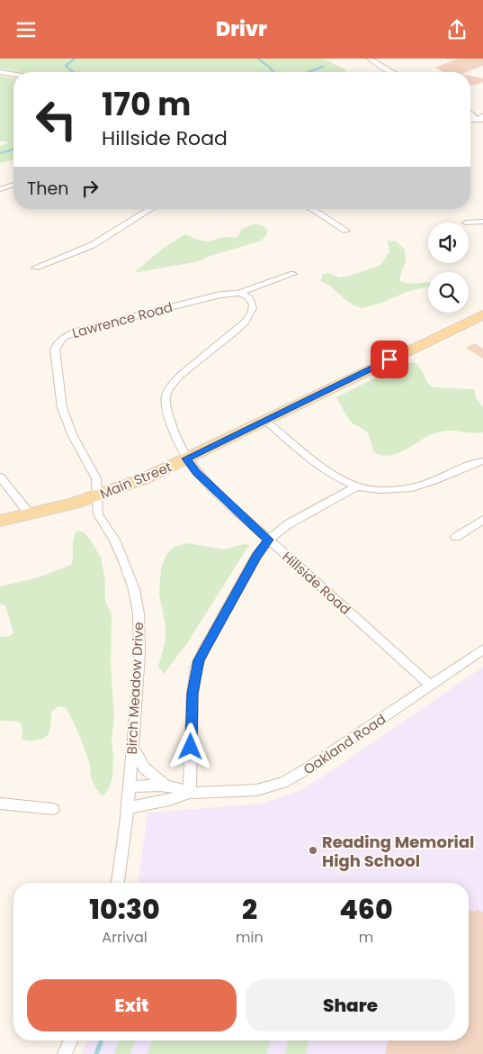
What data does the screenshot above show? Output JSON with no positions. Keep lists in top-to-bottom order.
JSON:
{
  "streets": {
    "main road": ["Main Street"],
    "street": [
      "Lawrence Road",
      "Hillside Road",
      "Birch Meadow Drive",
      "Oakland Road"
    ]
  },
  "crossings": [
    ["Lawrence Road", "Main Street"],
    ["Lawrence Road", "Hillside Road"],
    ["Lawrence Road", "Birch Meadow Drive"],
    ["Main Street", "Hillside Road"],
    ["Main Street", "Birch Meadow Drive"],
    ["Hillside Road", "Oakland Road"],
    ["Birch Meadow Drive", "Oakland Road"]
  ],
  "places": ["Reading Memorial High School"],
  "page": {
    "header": "Drivr",
    "turn": ["170 m", "Hillside Road"],
    "then": "Then",
    "eta": [
      "10:30",
      "Arrival",
      "2",
      "min",
      "460",
      "m"
    ],
    "buttons": ["Exit", "Share"]
  }
}
